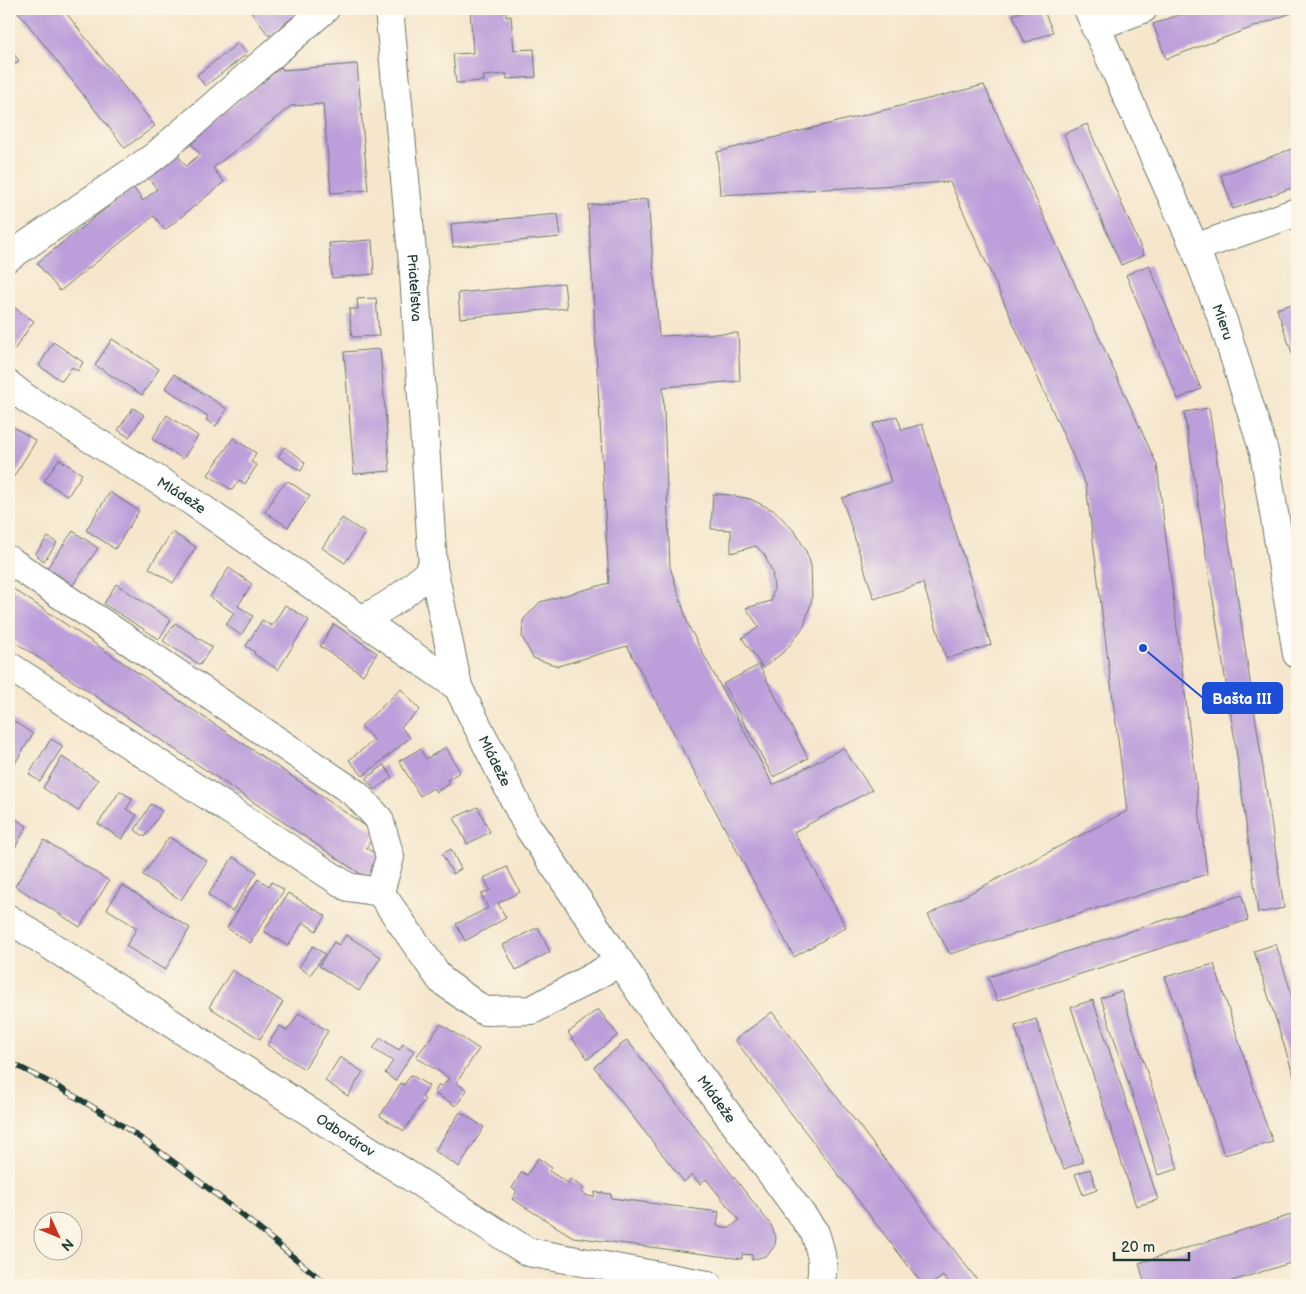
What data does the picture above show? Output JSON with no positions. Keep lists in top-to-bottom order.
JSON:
{
  "streets": {
    "street": [
      "Priateľstva",
      "Mieru",
      "Mládeže",
      "Odborárov"
    ]
  },
  "crossings": [
    ["Priateľstva", "Mládeže"]
  ],
  "places": ["Bašta III"],
  "scale_bar": "20 m",
  "north": "bottom right"
}
